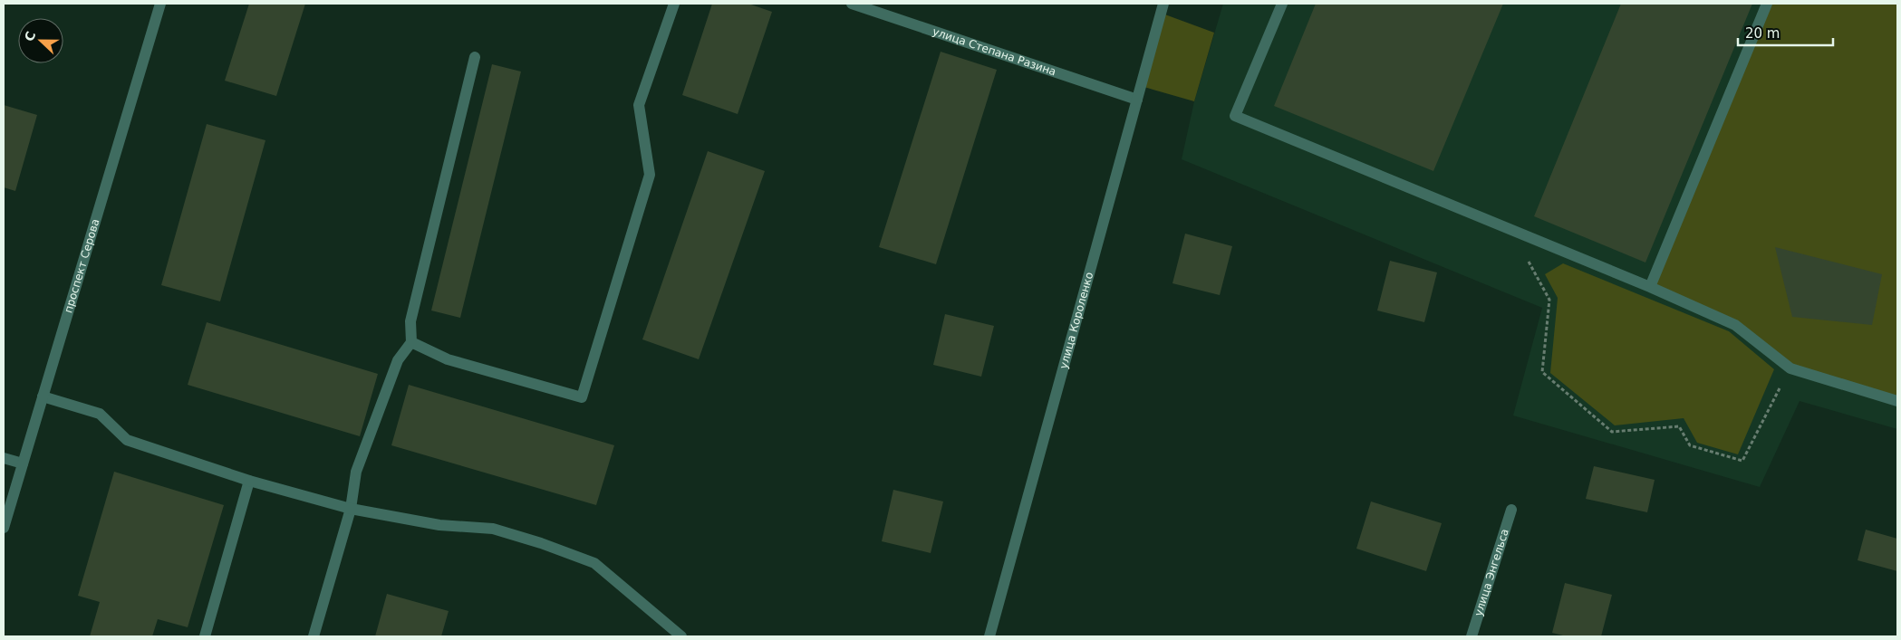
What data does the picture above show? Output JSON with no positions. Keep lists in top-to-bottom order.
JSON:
{
  "streets": {
    "street": [
      "улица Степана Разина",
      "проспект Серова",
      "улица Короленко",
      "улица Энгельса"
    ]
  },
  "crossings": [
    ["улица Степана Разина", "улица Короленко"]
  ],
  "scale_bar": "20 m",
  "north": "left"
}
